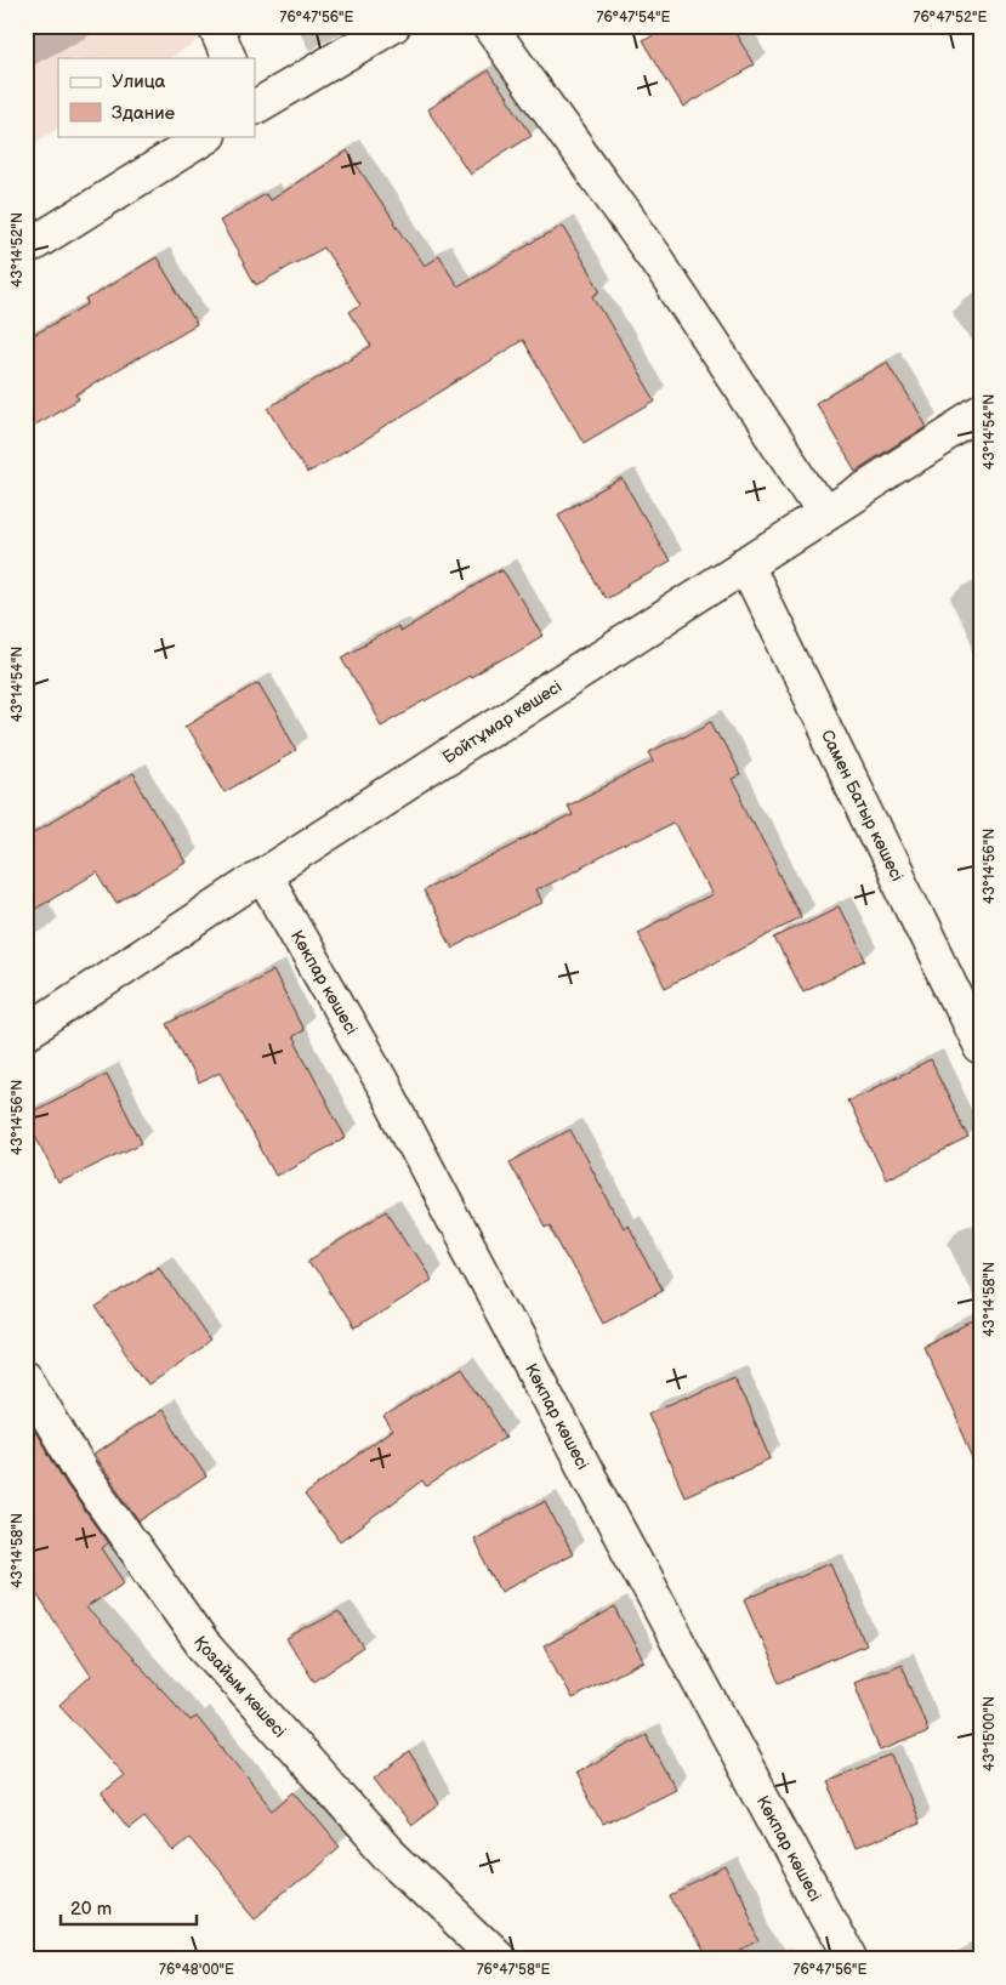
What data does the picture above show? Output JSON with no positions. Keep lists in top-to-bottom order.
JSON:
{
  "streets": {
    "street": [
      "Бойтұмар көшесі",
      "Самен Батыр көшесі",
      "Көкпар көшесі",
      "Қозайым көшесі"
    ]
  },
  "crossings": [
    ["Бойтұмар көшесі", "Самен Батыр көшесі"],
    ["Бойтұмар көшесі", "Көкпар көшесі"]
  ],
  "legend": ["Улица", "Здание"],
  "scale_bar": "20 m",
  "coordinates": [
    "76°47'56\"E",
    "76°47'54\"E",
    "76°47'52\"E",
    "43°14'52\"N",
    "43°14'54\"N",
    "43°14'56\"N",
    "43°14'58\"N",
    "43°15'00\"N",
    "76°48'00\"E",
    "76°47'58\"E"
  ]
}
